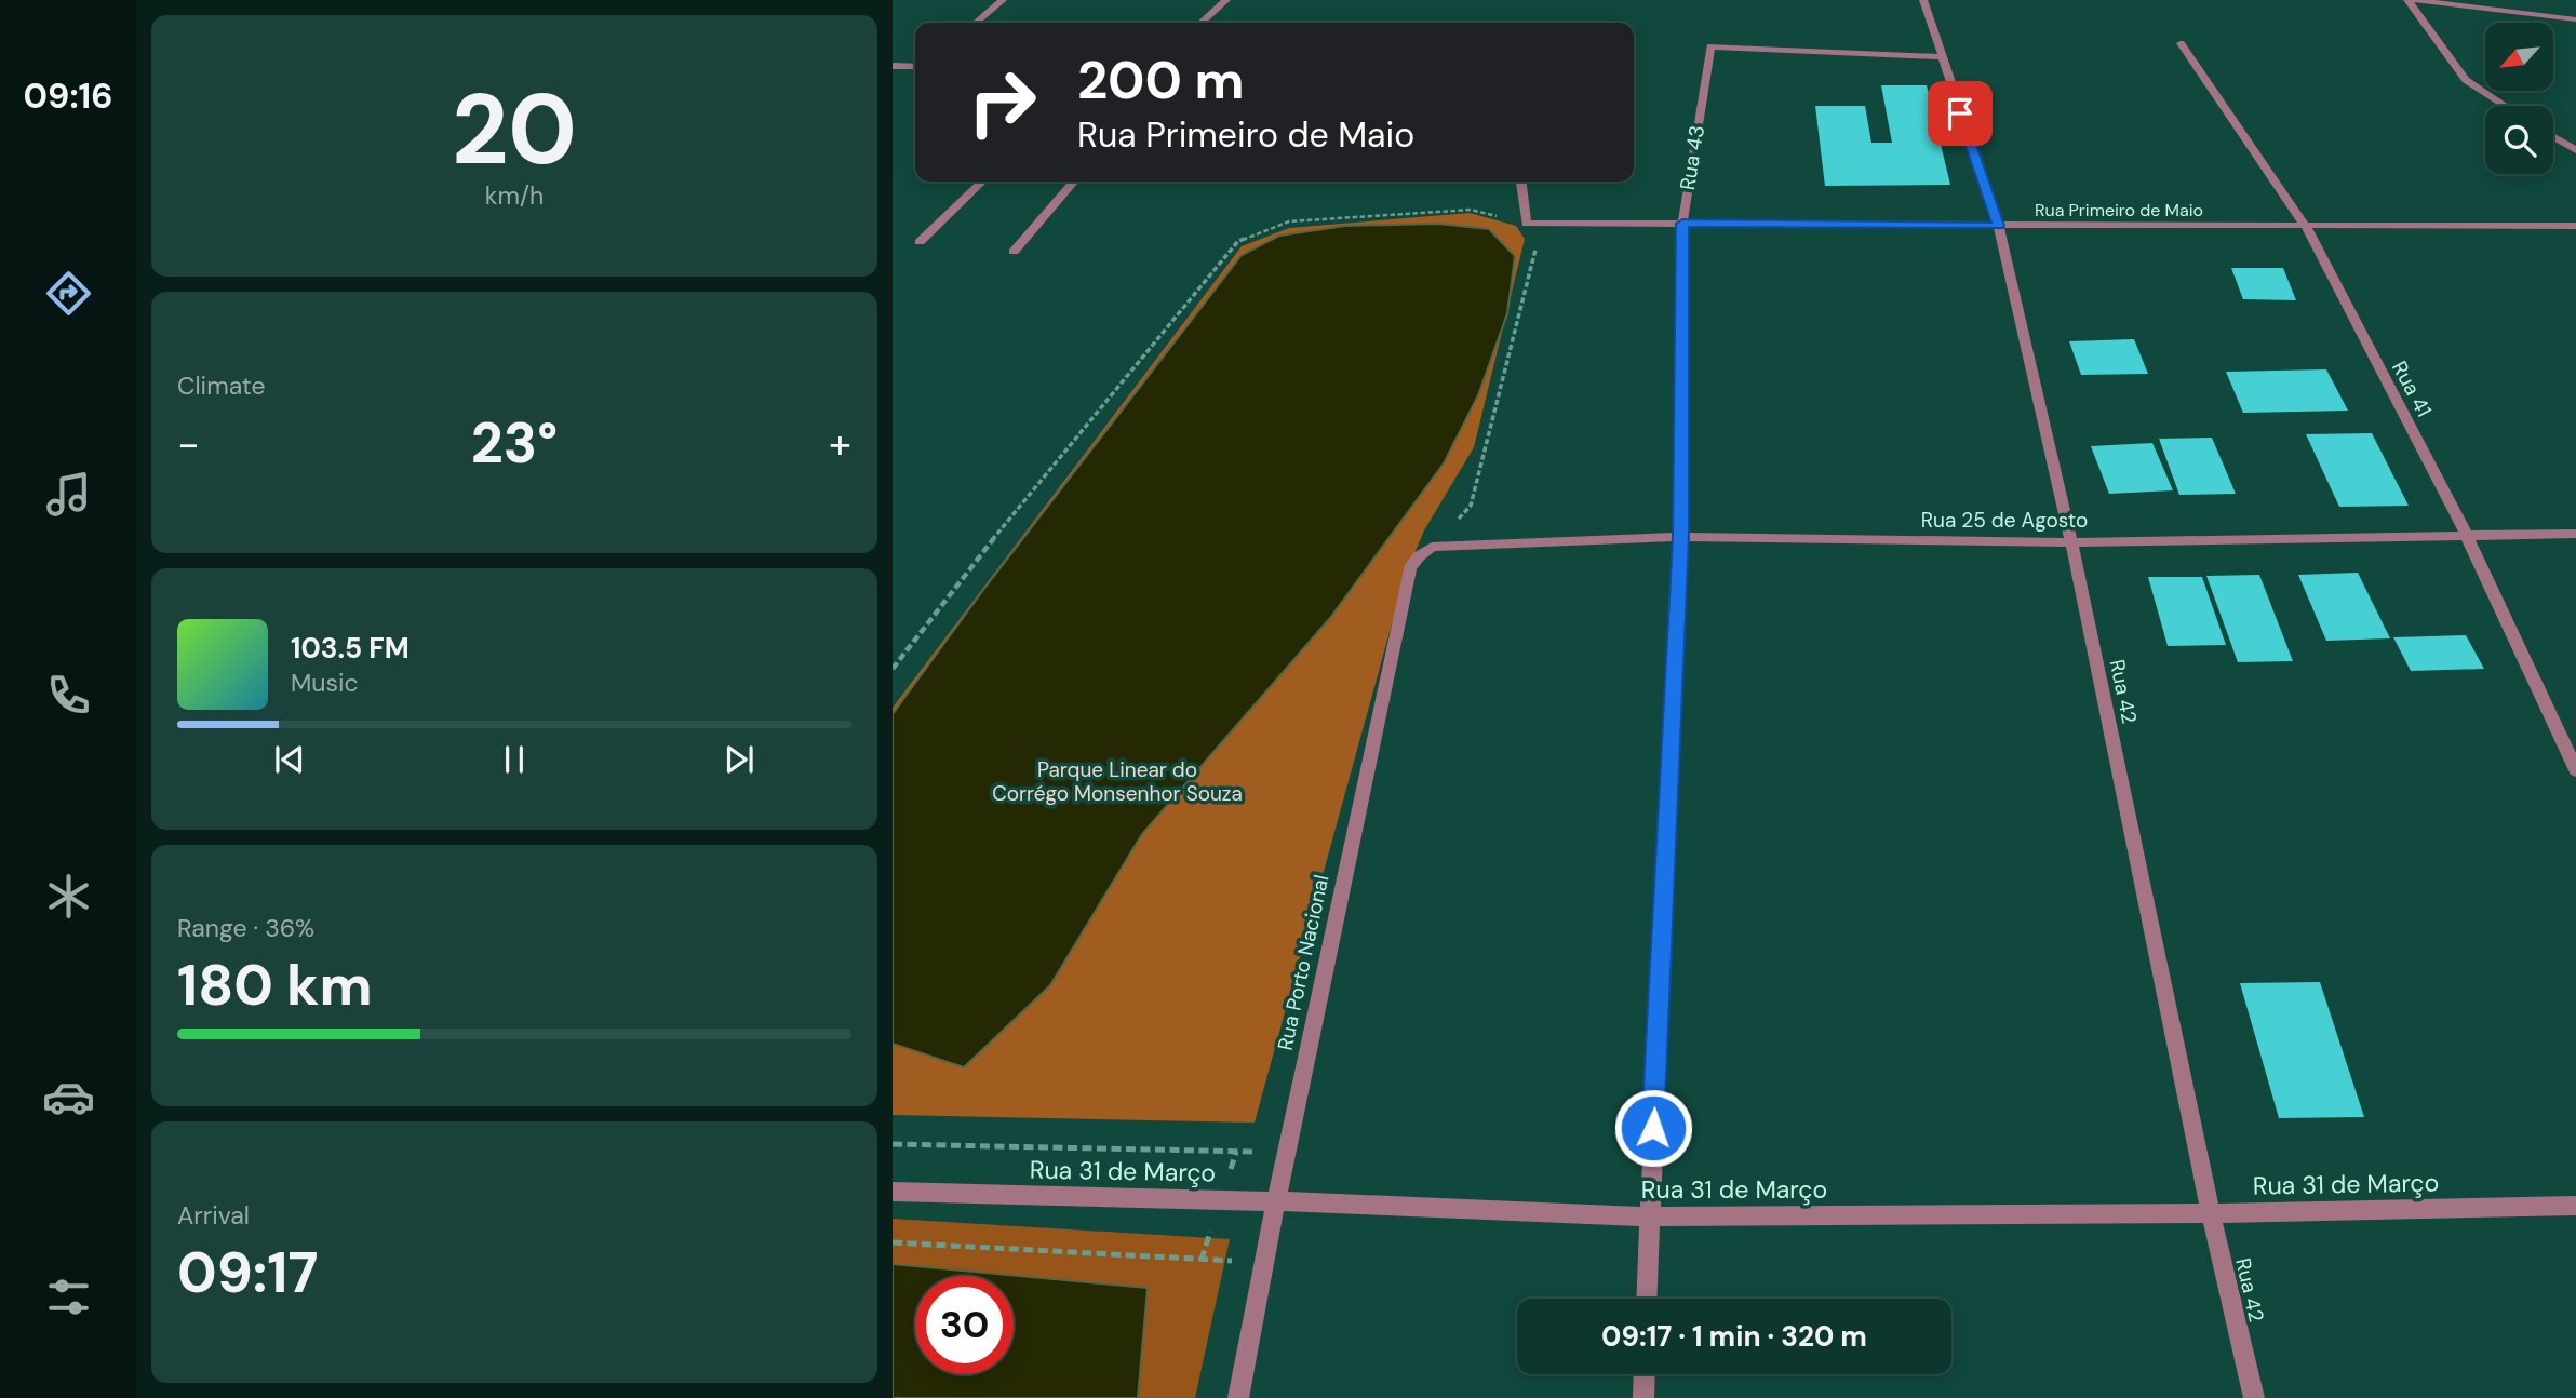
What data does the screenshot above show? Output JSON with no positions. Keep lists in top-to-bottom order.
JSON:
{
  "streets": {
    "street": [
      "Rua 43",
      "Rua Primeiro de Maio",
      "Rua 41",
      "Rua 25 de Agosto",
      "Rua 42",
      "Rua Porto Nacional",
      "Rua 31 de Março"
    ]
  },
  "crossings": [
    ["Rua 43", "Rua Primeiro de Maio"],
    ["Rua 43", "Rua 25 de Agosto"],
    ["Rua 43", "Rua 42"],
    ["Rua 43", "Rua 31 de Março"],
    ["Rua Primeiro de Maio", "Rua 41"],
    ["Rua Primeiro de Maio", "Rua 42"],
    ["Rua 41", "Rua 25 de Agosto"],
    ["Rua 25 de Agosto", "Rua 42"],
    ["Rua 25 de Agosto", "Rua Porto Nacional"],
    ["Rua 42", "Rua 31 de Março"],
    ["Rua Porto Nacional", "Rua 31 de Março"]
  ],
  "parks": ["Parque Linear do Corrégo Monsenhor Souza"],
  "north": "bottom left",
  "page": {
    "tabs": "09:16",
    "tile": [
      ["20", "km/h"],
      "Climate",
      ["Range · 36%", "180 km"],
      ["Arrival", "09:17"]
    ],
    "turn": ["200 m", "Rua Primeiro de Maio"],
    "heat": ["−", "23°", "+"],
    "song": ["103.5 FM", "Music"],
    "limit": "30",
    "trip": "09:17 · 1 min · 320 m"
  }
}
